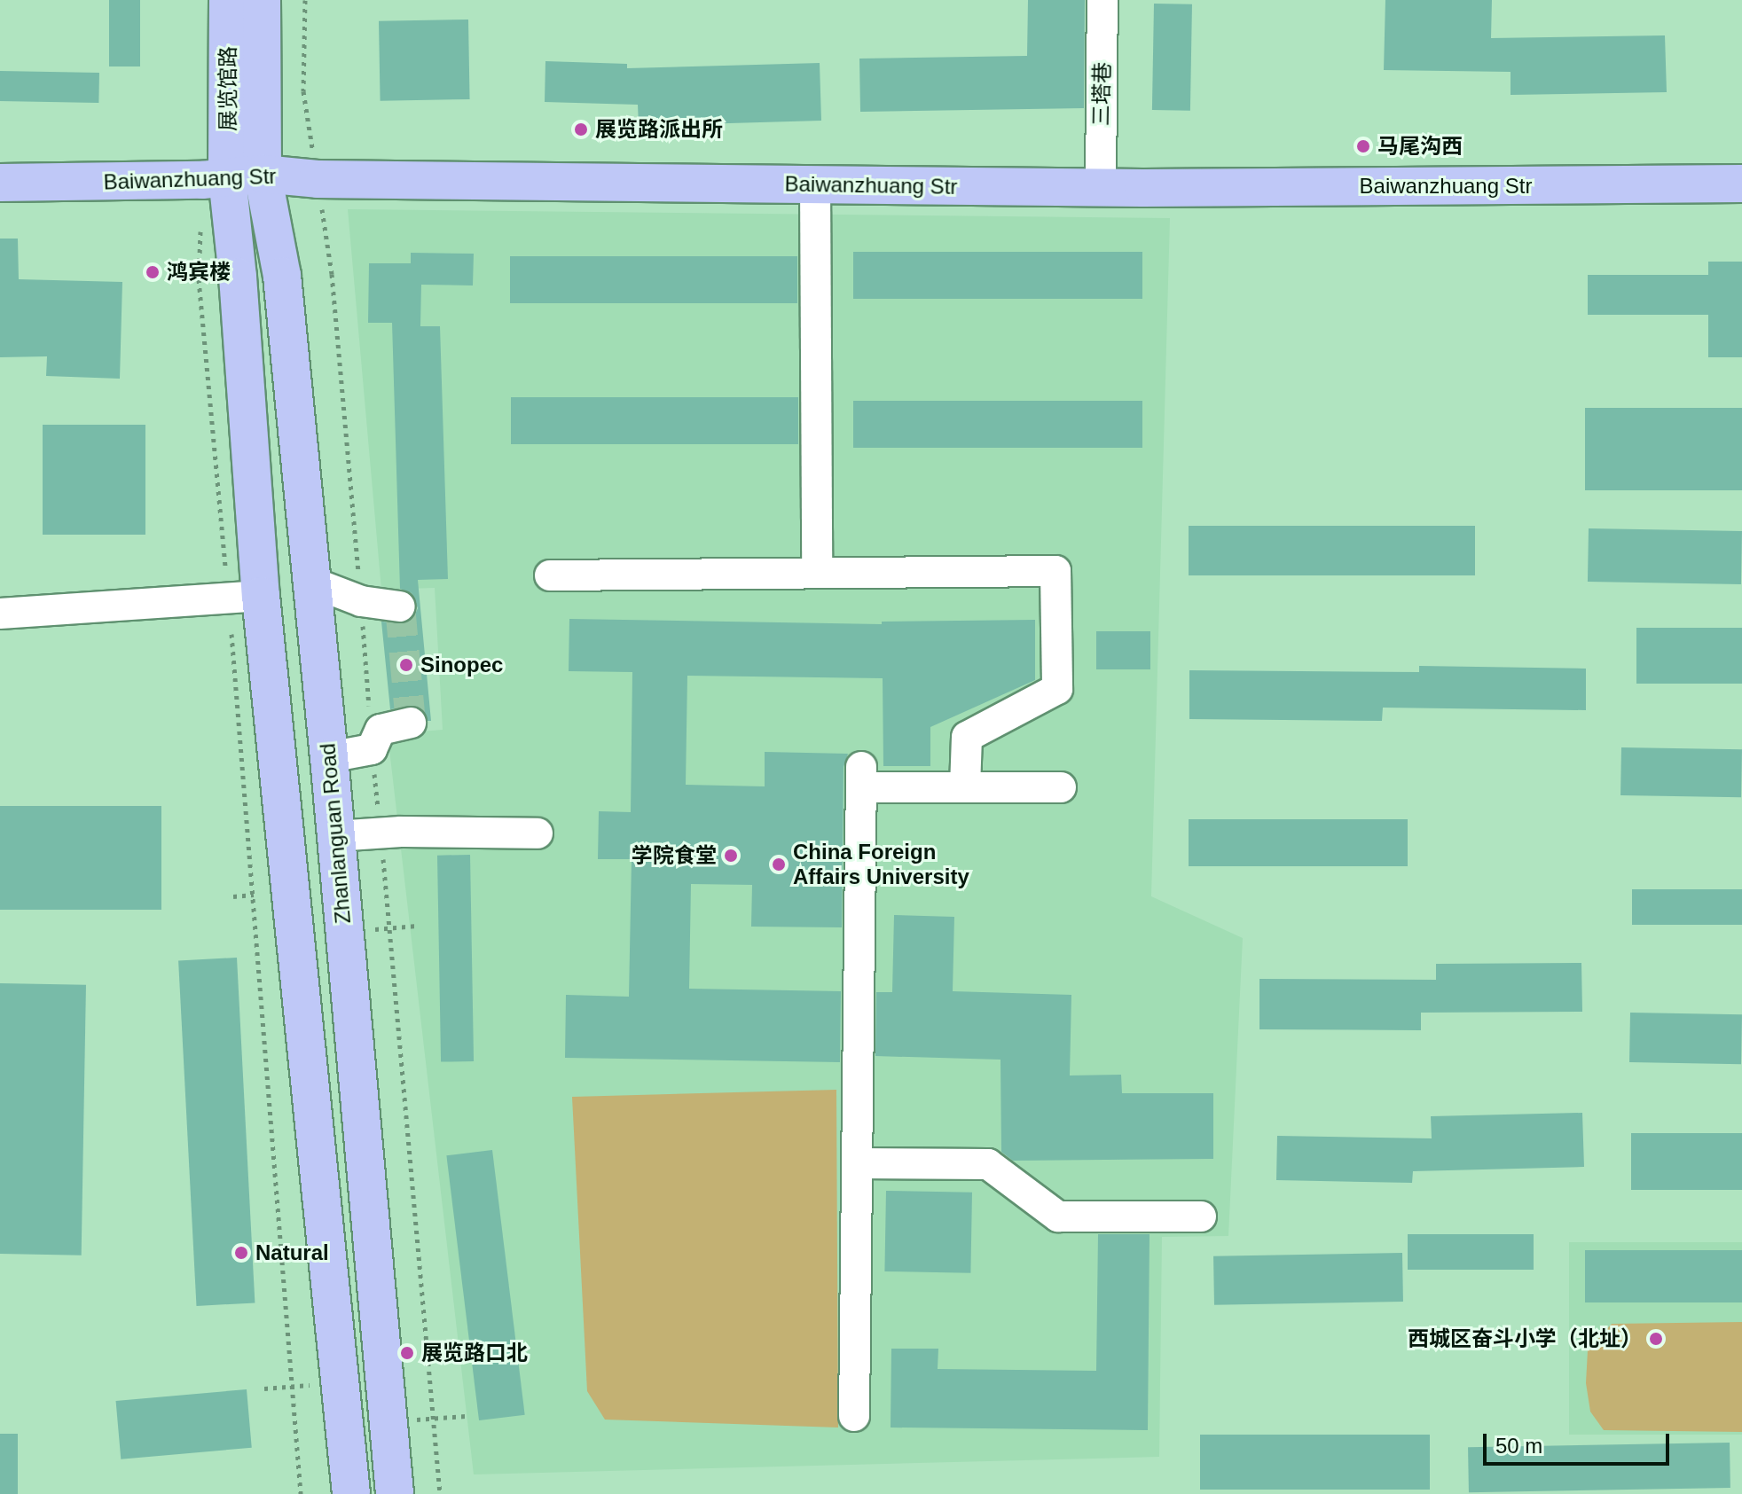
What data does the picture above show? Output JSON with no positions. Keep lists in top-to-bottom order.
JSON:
{
  "streets": {
    "main road": ["展览馆路", "Baiwanzhuang Str", "Zhanlanguan Road"],
    "street": ["三塔巷"]
  },
  "crossings": [
    ["展览馆路", "Baiwanzhuang Str"],
    ["展览馆路", "Zhanlanguan Road"],
    ["三塔巷", "Baiwanzhuang Str"],
    ["Baiwanzhuang Str", "Zhanlanguan Road"]
  ],
  "places": [
    "展览路派出所",
    "马尾沟西",
    "鸿宾楼",
    "Sinopec",
    "学院食堂",
    "China Foreign Affairs University",
    "Natural",
    "西城区奋斗小学（北址）",
    "展览路口北"
  ],
  "scale_bar": "50 m"
}
